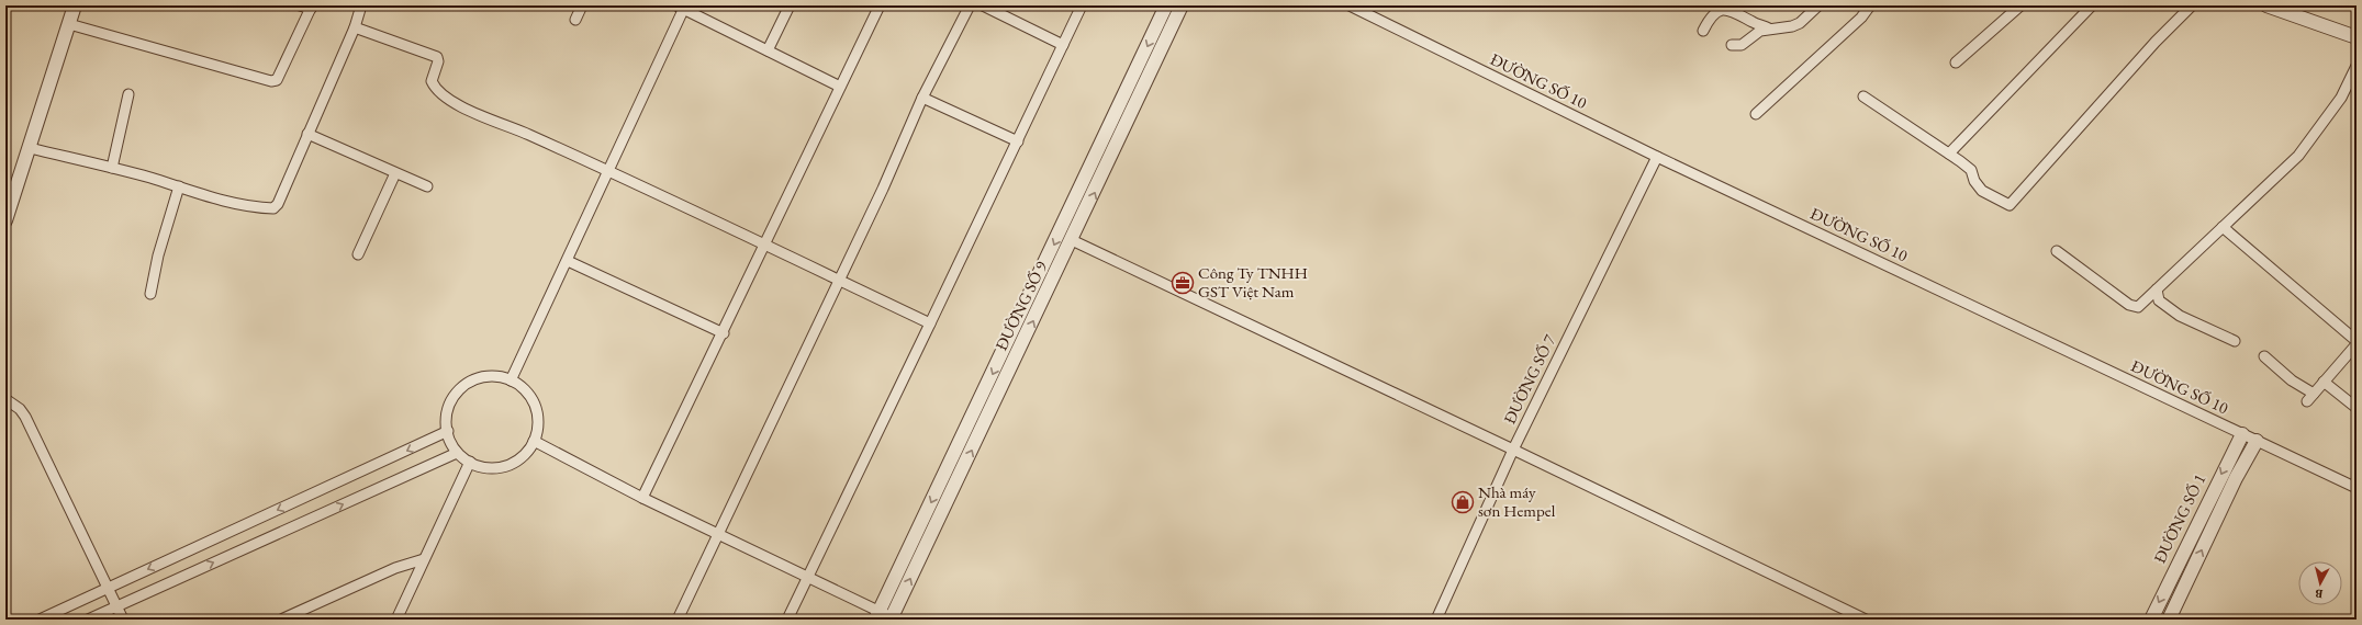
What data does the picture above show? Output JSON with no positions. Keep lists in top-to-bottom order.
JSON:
{
  "streets": {
    "street": [
      "ĐƯỜNG SỐ 10",
      "ĐƯỜNG SỐ 9",
      "ĐƯỜNG SỐ 7",
      "ĐƯỜNG SỐ 1"
    ]
  },
  "crossings": [
    ["ĐƯỜNG SỐ 10", "ĐƯỜNG SỐ 7"],
    ["ĐƯỜNG SỐ 10", "ĐƯỜNG SỐ 1"]
  ],
  "places": {
    "office": ["Công Ty TNHH GST Việt Nam"],
    "shop": ["Nhà máy sơn Hempel"]
  },
  "north": "bottom"
}
